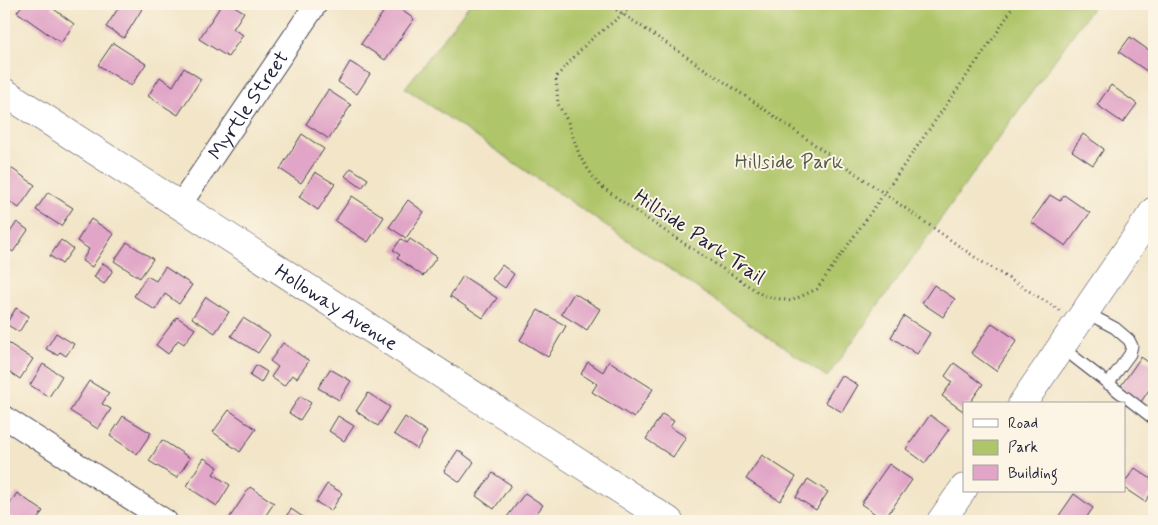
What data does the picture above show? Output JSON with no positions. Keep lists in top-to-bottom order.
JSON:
{
  "streets": {
    "street": ["Myrtle Street", "Holloway Avenue"],
    "path": ["Hillside Park Trail"]
  },
  "crossings": [
    ["Myrtle Street", "Holloway Avenue"]
  ],
  "parks": ["Hillside Park"],
  "legend": ["Road", "Park", "Building"]
}
